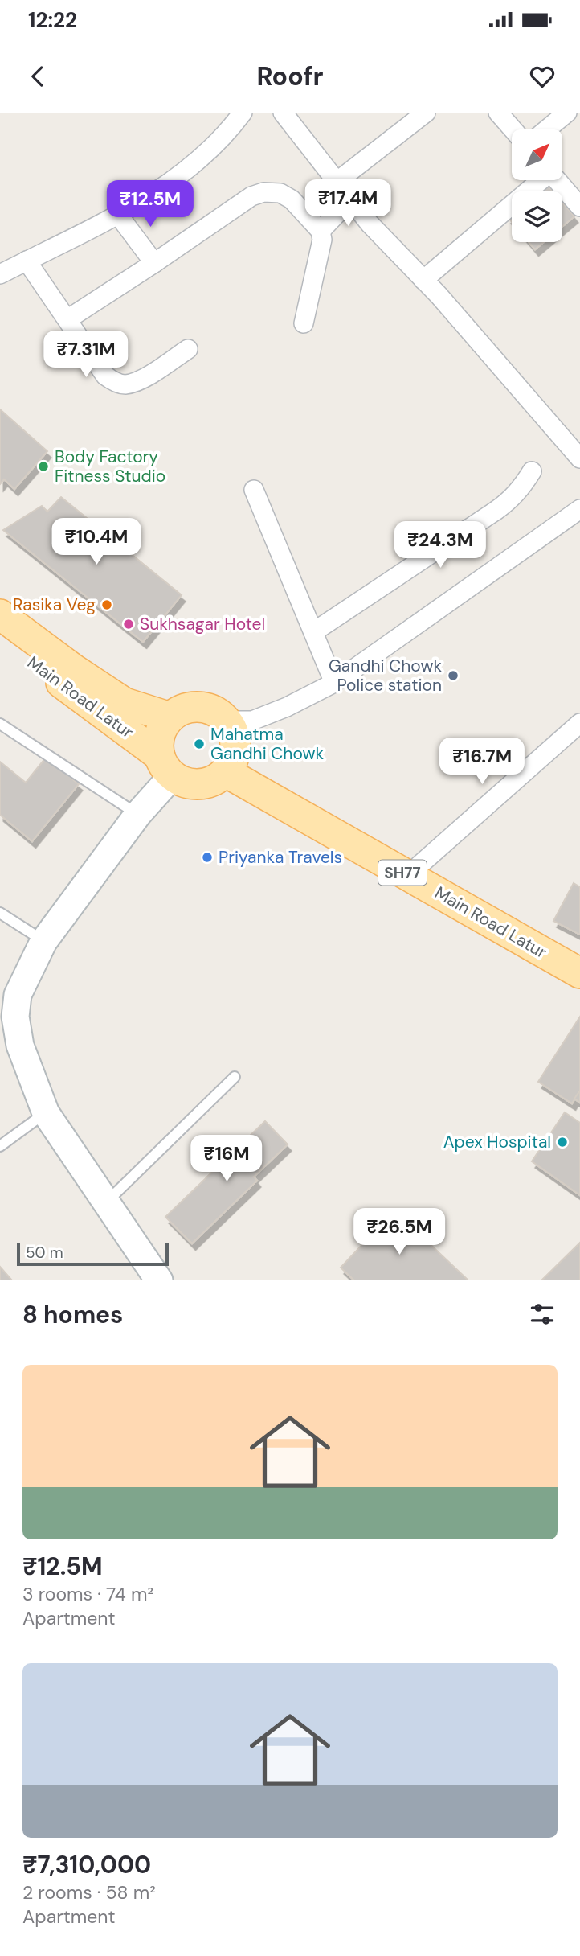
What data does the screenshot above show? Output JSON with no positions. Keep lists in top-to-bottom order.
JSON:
{
  "streets": {
    "main road": ["Main Road Latur", "SH77"]
  },
  "places": [
    "Body Factory Fitness Studio",
    "Rasika Veg",
    "Sukhsagar Hotel",
    "Gandhi Chowk Police station",
    "Mahatma Gandhi Chowk",
    "Priyanka Travels",
    "Apex Hospital"
  ],
  "scale_bar": "50 m",
  "north": "top right",
  "page": {
    "status": "12:22",
    "header": "Roofr",
    "price": [
      "₹17.4M",
      "₹12.5M",
      "₹7.31M",
      "₹10.4M",
      "₹24.3M",
      "₹16.7M",
      "₹16M",
      "₹26.5M"
    ],
    "scale": "50 m",
    "heading": "8 homes",
    "list": [
      {
        "name": "₹12.5M",
        "note": "3 rooms · 74 m² · Apartment"
      },
      {
        "name": "₹7,310,000",
        "note": "2 rooms · 58 m² · Apartment"
      }
    ]
  }
}
